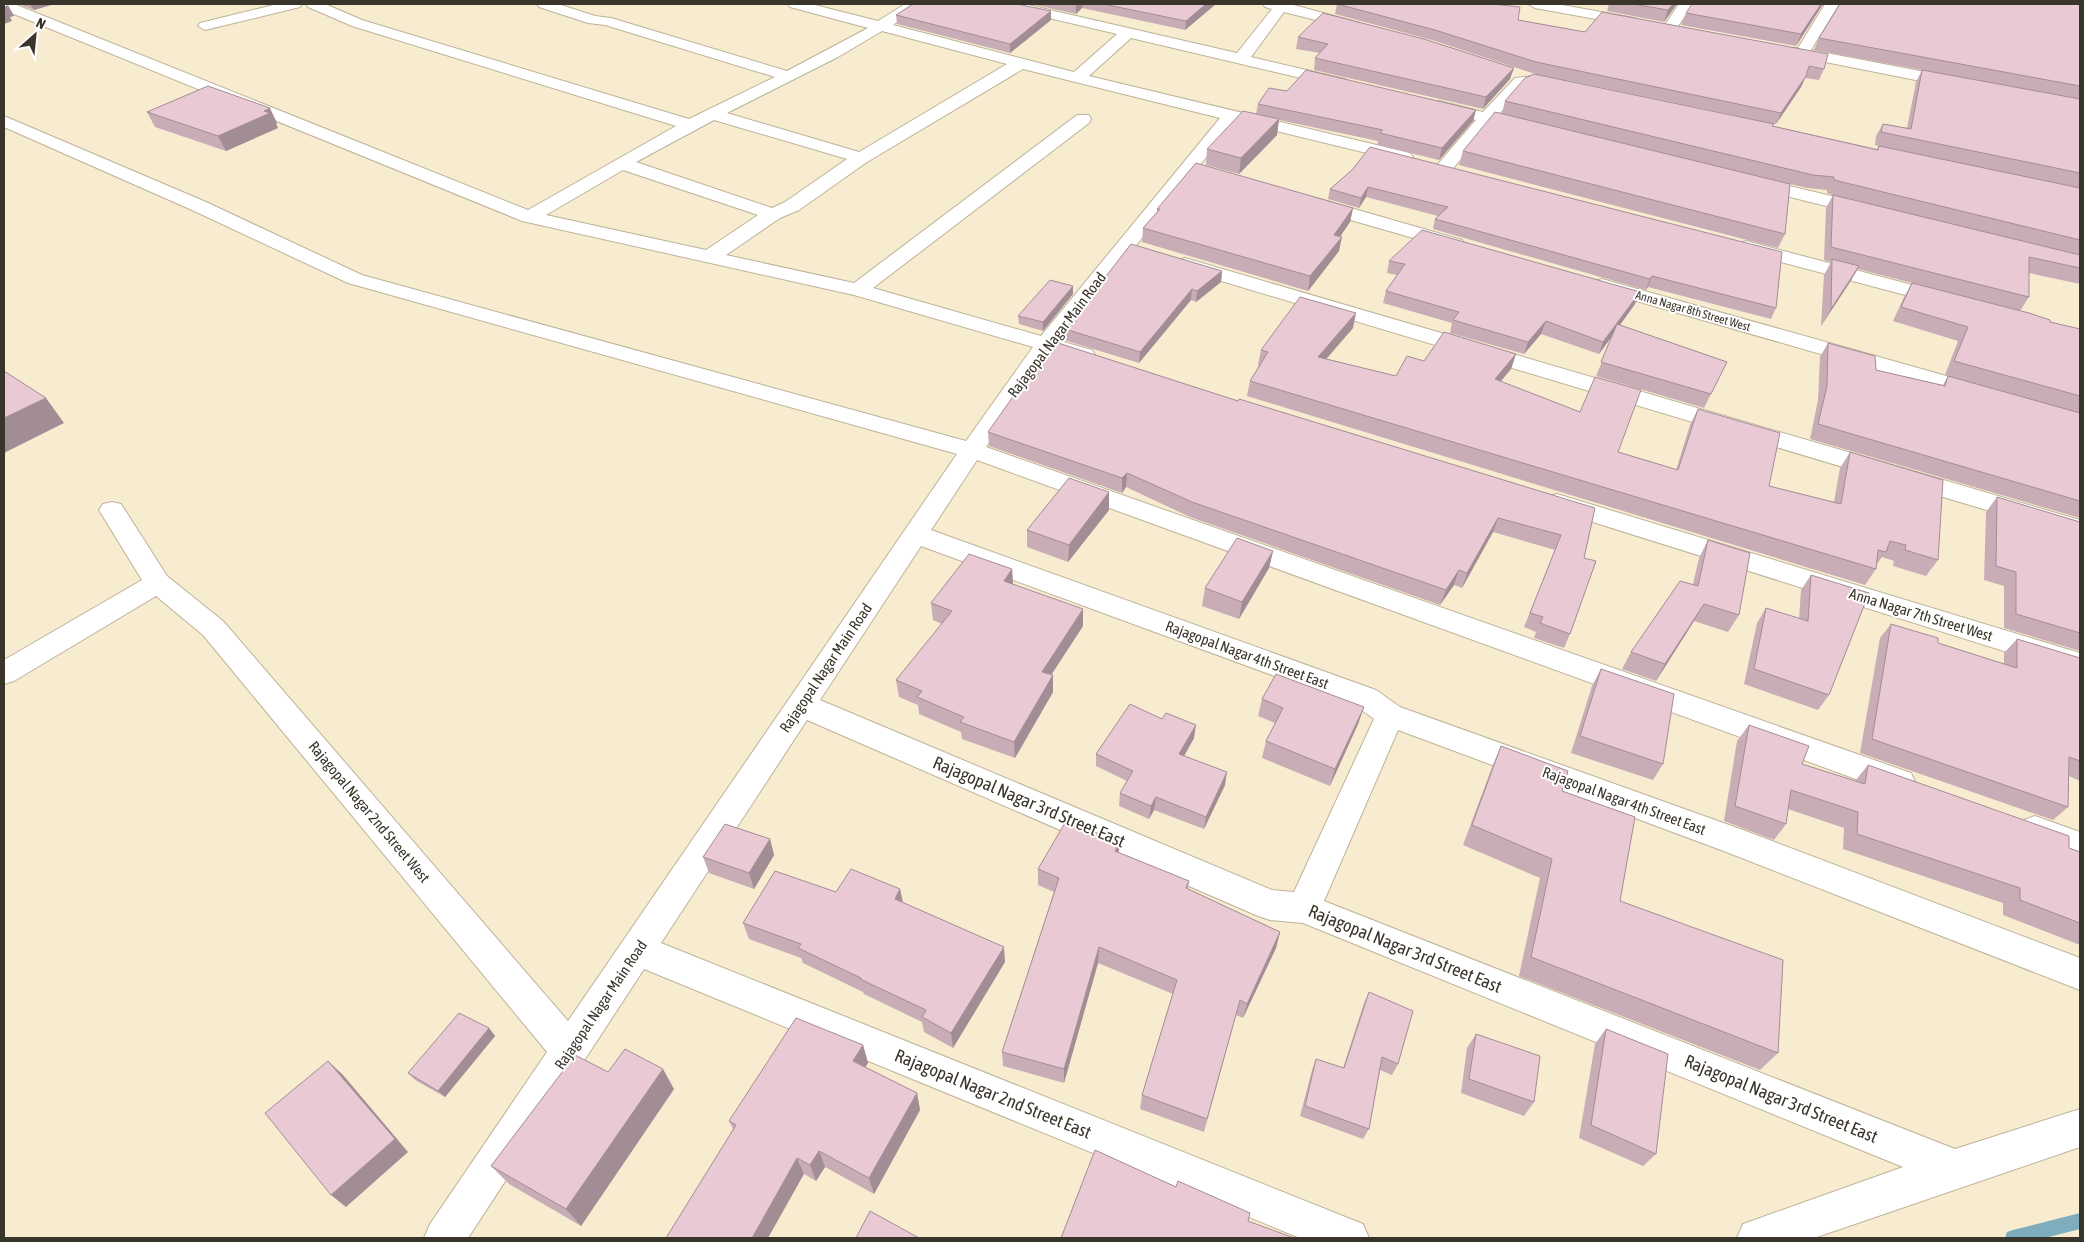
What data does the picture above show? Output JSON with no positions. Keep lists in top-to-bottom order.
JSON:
{
  "streets": {
    "street": [
      "Anna Nagar 8th Street West",
      "Rajagopal Nagar Main Road",
      "Anna Nagar 7th Street West",
      "Rajagopal Nagar 4th Street East",
      "Rajagopal Nagar 3rd Street East",
      "Rajagopal Nagar 2nd Street West",
      "Rajagopal Nagar 2nd Street East"
    ]
  },
  "crossings": [
    ["Rajagopal Nagar Main Road", "Rajagopal Nagar 4th Street East"],
    ["Rajagopal Nagar Main Road", "Rajagopal Nagar 3rd Street East"],
    ["Rajagopal Nagar Main Road", "Rajagopal Nagar 2nd Street West"],
    ["Rajagopal Nagar Main Road", "Rajagopal Nagar 2nd Street East"]
  ],
  "north": "top right"
}
